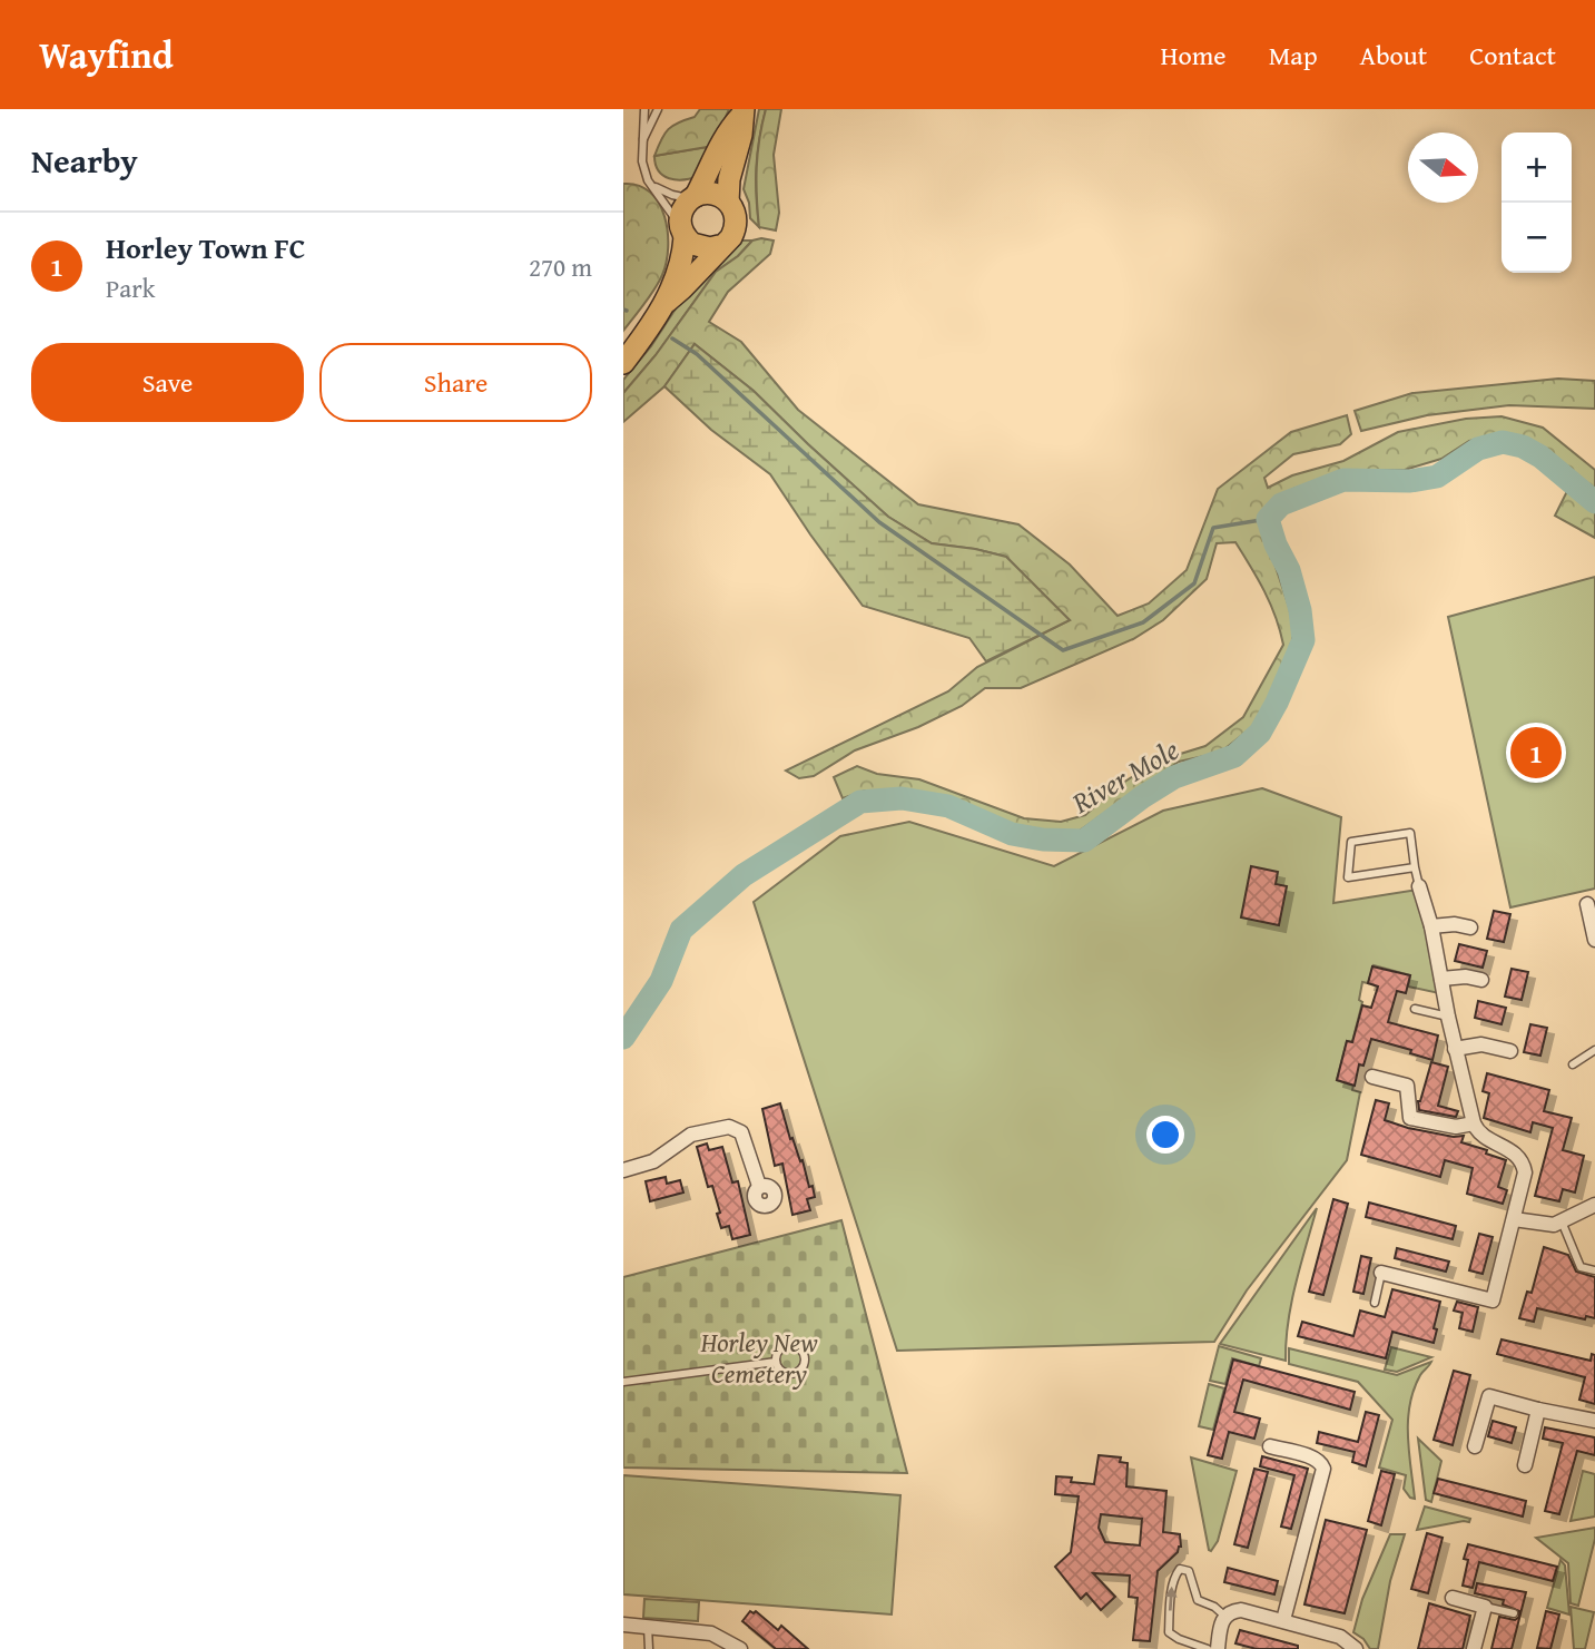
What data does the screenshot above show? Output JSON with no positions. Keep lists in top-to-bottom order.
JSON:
{
  "water": ["River Mole"],
  "parks": ["Horley New Cemetery"],
  "north": "right",
  "page": {
    "header": "Wayfind",
    "nav": [
      "Home",
      "Map",
      "About",
      "Contact"
    ],
    "heading": "Nearby",
    "map_buttons": ["+", "−"],
    "list": [
      {
        "mark": "1",
        "name": "Horley Town FC",
        "note": "Park",
        "value": "270 m"
      }
    ],
    "buttons": ["Save", "Share"],
    "pins": "1"
  }
}
